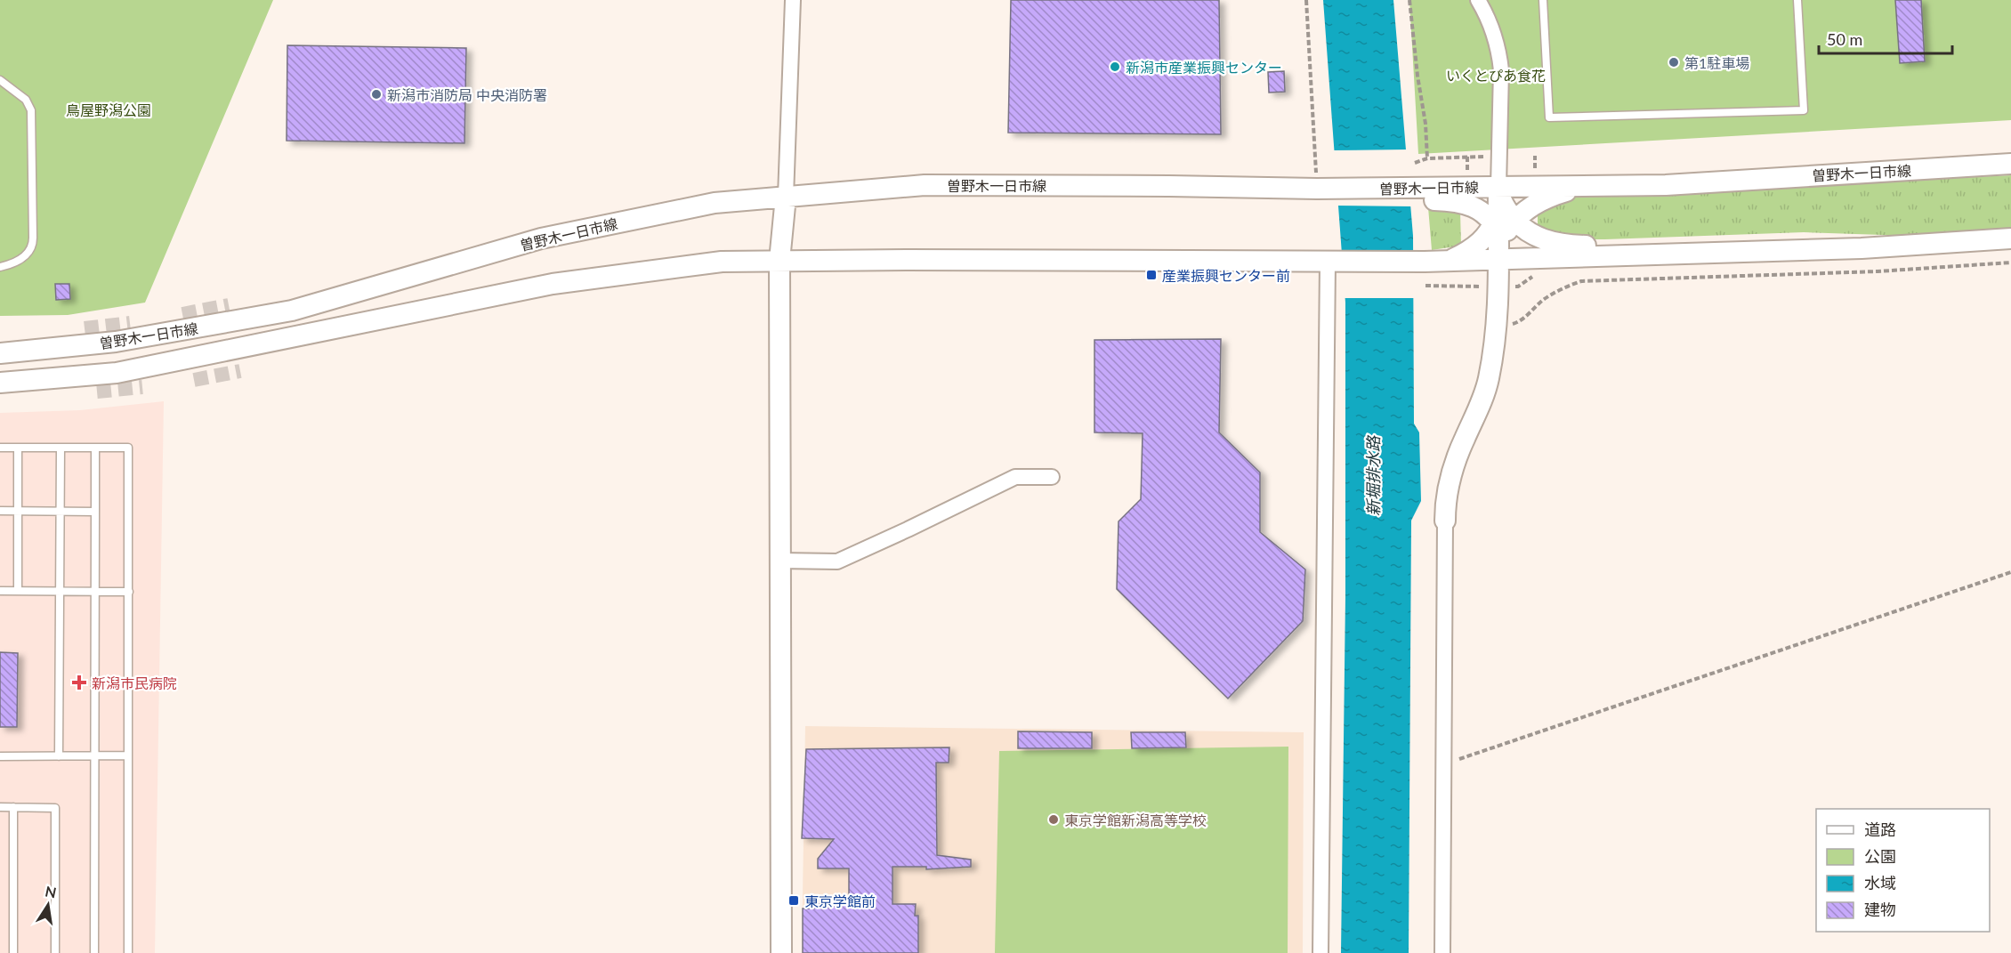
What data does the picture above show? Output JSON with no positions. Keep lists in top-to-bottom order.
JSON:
{
  "streets": {
    "main road": ["曽野木一日市線"]
  },
  "water": ["新堀排水路"],
  "parks": ["いくとぴあ食花", "鳥屋野潟公園"],
  "places": {
    "other": [
      "第1駐車場",
      "新潟市産業振興センター",
      "新潟市消防局 中央消防署",
      "東京学館新潟高等学校"
    ],
    "transit": ["産業振興センター前", "東京学館前"],
    "health": ["新潟市民病院"]
  },
  "legend": [
    "道路",
    "公園",
    "水域",
    "建物"
  ],
  "scale_bar": "50 m",
  "north": "top"
}
